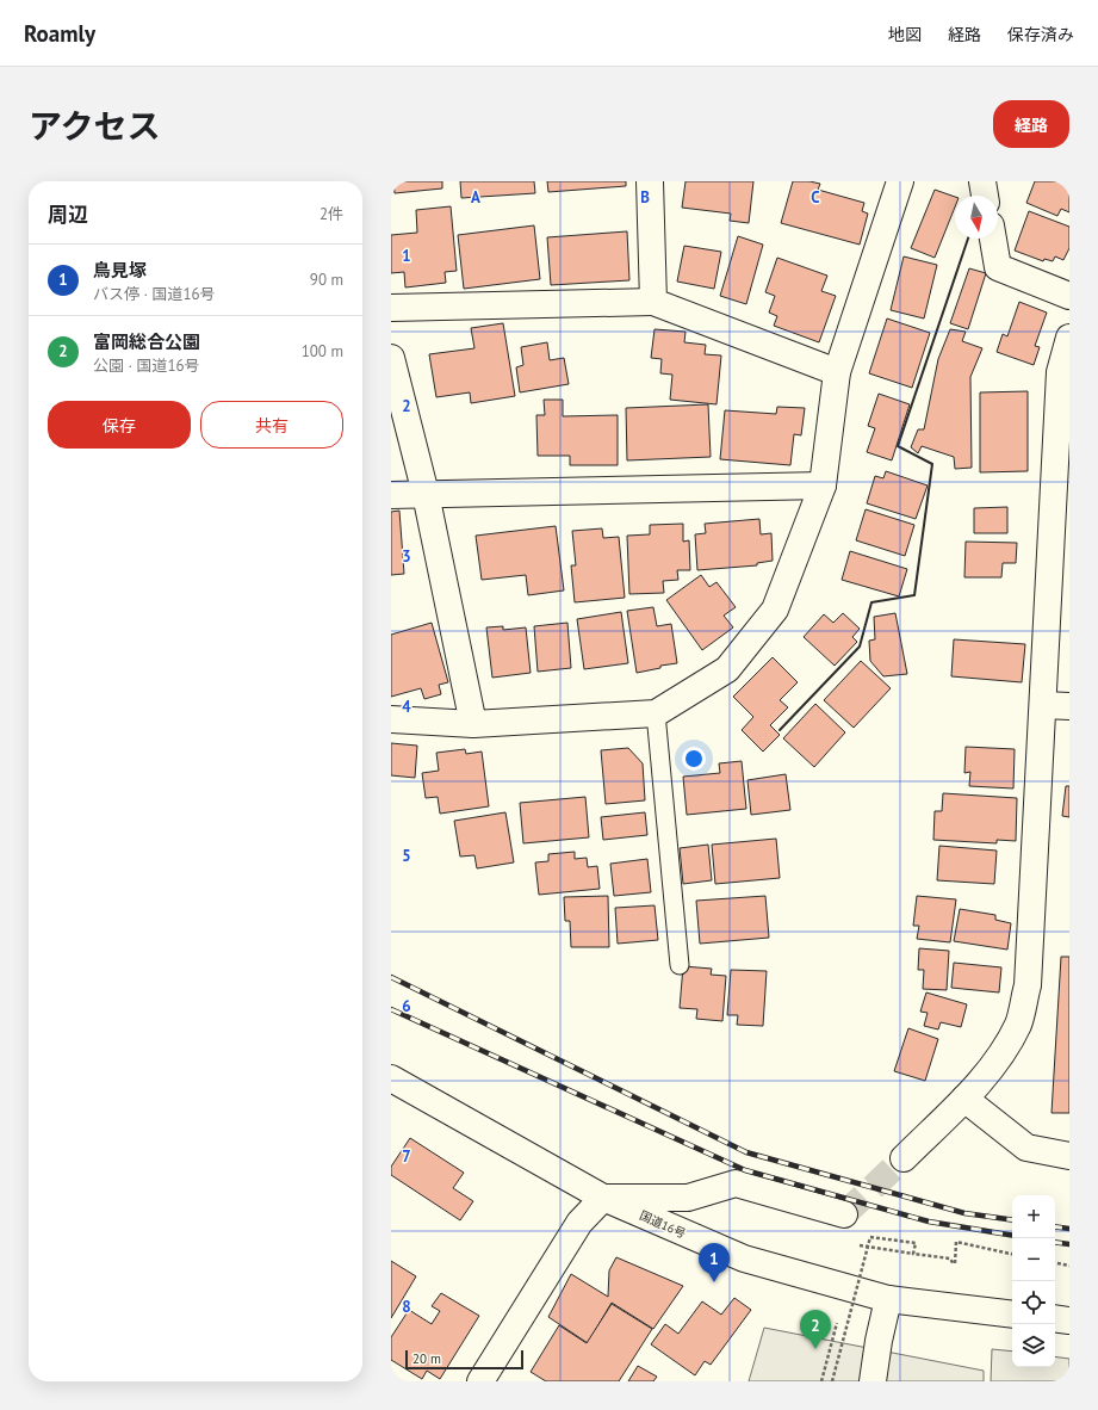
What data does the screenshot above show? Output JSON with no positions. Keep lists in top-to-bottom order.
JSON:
{
  "streets": {
    "main road": ["国道16号"]
  },
  "scale_bar": "20 m",
  "north": "bottom",
  "page": {
    "header": "Roamly",
    "nav": ["地図", "経路", "保存済み"],
    "title": "アクセス",
    "buttons": [
      "経路",
      ["保存", "共有"]
    ],
    "heading": ["周辺", "2件"],
    "list": [
      {
        "mark": "1",
        "name": "鳥見塚",
        "note": "バス停 · 国道16号",
        "value": "90 m"
      },
      {
        "mark": "2",
        "name": "富岡総合公園",
        "note": "公園 · 国道16号",
        "value": "100 m"
      }
    ],
    "map_buttons": ["+", "−"],
    "pins": ["1", "2"],
    "scale": "20 m"
  },
  "grid": {
    "columns": ["A", "B", "C"],
    "rows": [
      "1",
      "2",
      "3",
      "4",
      "5",
      "6",
      "7",
      "8"
    ]
  }
}
